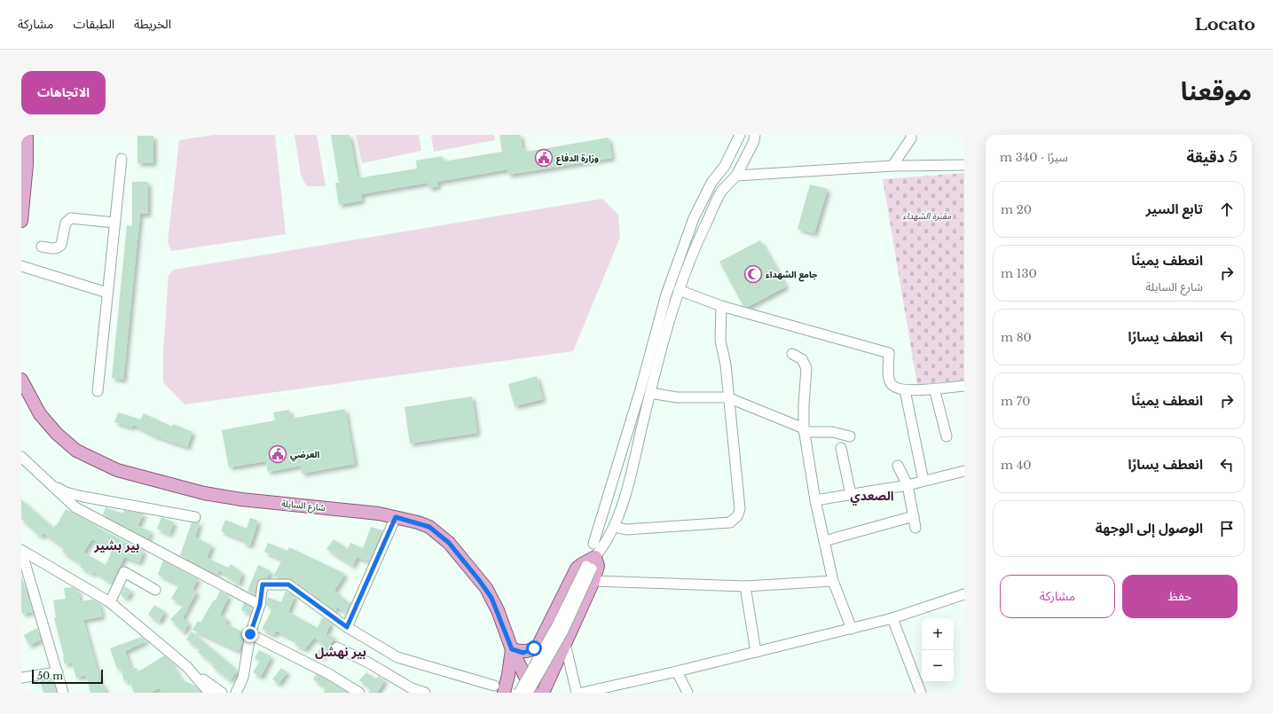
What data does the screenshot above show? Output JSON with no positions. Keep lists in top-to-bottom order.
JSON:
{
  "streets": {
    "main road": ["شارع السايلة"]
  },
  "districts": ["الصعدي", "بير بشير", "بير نهشل"],
  "parks": ["مقبرة الشهداء"],
  "places": {
    "public building": ["وزارة الدفاع", "العرضي"],
    "mosque": ["جامع الشهداء"]
  },
  "scale_bar": "50 m",
  "page": {
    "header": "Locato",
    "nav": ["الخريطة", "الطبقات", "مشاركة"],
    "title": "موقعنا",
    "buttons": [
      "الاتجاهات",
      ["حفظ", "مشاركة"]
    ],
    "heading": ["5 دقيقة", "سيرًا · 340 m"],
    "list": [
      ["تابع السير", "20 m"],
      ["انعطف يمينًا", "شارع السايلة", "130 m"],
      ["انعطف يسارًا", "80 m"],
      ["انعطف يمينًا", "70 m"],
      ["انعطف يسارًا", "40 m"],
      "الوصول إلى الوجهة"
    ],
    "map_buttons": ["+", "−"],
    "scale": "50 m"
  }
}
